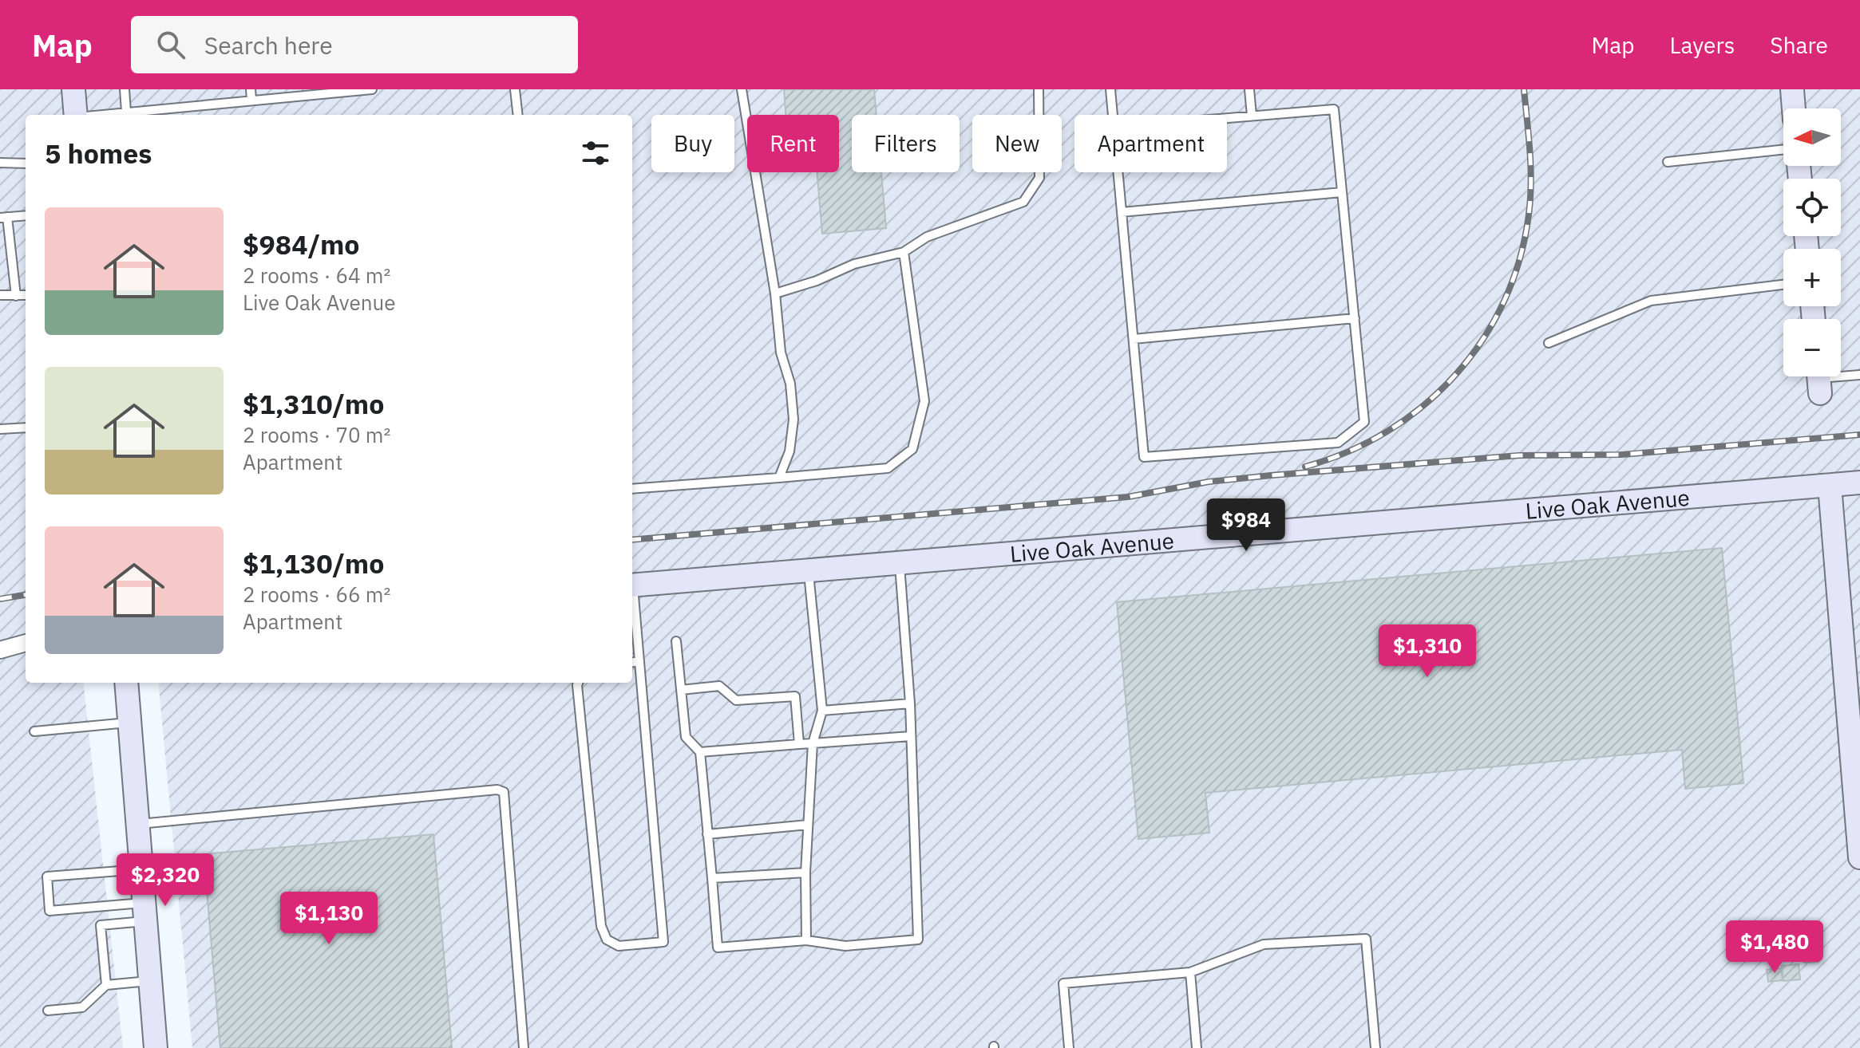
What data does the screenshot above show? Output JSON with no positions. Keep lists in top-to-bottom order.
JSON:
{
  "streets": {
    "street": ["Live Oak Avenue"]
  },
  "north": "left",
  "page": {
    "header": "Map",
    "search": "Search here",
    "nav": ["Map", "Layers", "Share"],
    "map_buttons": ["+", "−"],
    "chip": [
      "Buy",
      "Rent",
      "Filters",
      "New",
      "Apartment"
    ],
    "heading": "5 homes",
    "list": [
      {
        "name": "$984/mo",
        "note": "2 rooms · 64 m² · Live Oak Avenue"
      },
      {
        "name": "$1,310/mo",
        "note": "2 rooms · 70 m² · Apartment"
      },
      {
        "name": "$1,130/mo",
        "note": "2 rooms · 66 m² · Apartment"
      }
    ],
    "price": [
      "$984",
      "$1,310",
      "$2,320",
      "$1,130",
      "$1,480"
    ]
  }
}
